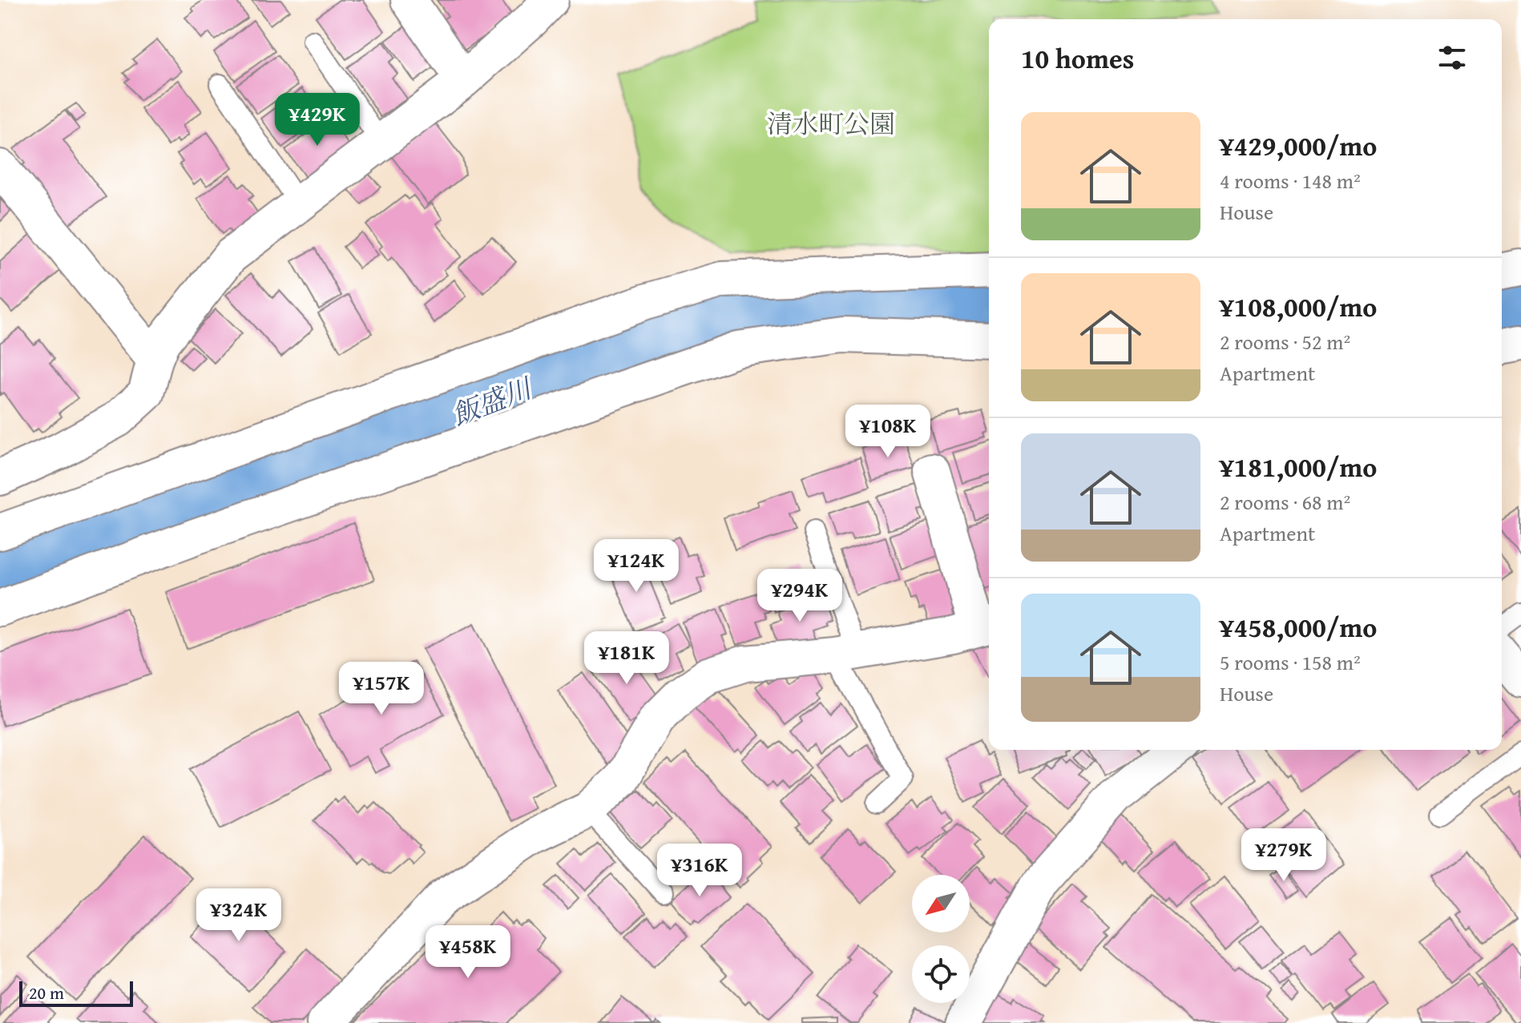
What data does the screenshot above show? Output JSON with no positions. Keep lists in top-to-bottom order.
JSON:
{
  "water": ["飯盛川"],
  "parks": ["清水町公園"],
  "scale_bar": "20 m",
  "north": "bottom left",
  "page": {
    "heading": "10 homes",
    "price": [
      "¥429K",
      "¥108K",
      "¥124K",
      "¥294K",
      "¥181K",
      "¥157K",
      "¥279K",
      "¥316K",
      "¥324K",
      "¥458K"
    ],
    "list": [
      {
        "name": "¥429,000/mo",
        "note": "4 rooms · 148 m² · House"
      },
      {
        "name": "¥108,000/mo",
        "note": "2 rooms · 52 m² · Apartment"
      },
      {
        "name": "¥181,000/mo",
        "note": "2 rooms · 68 m² · Apartment"
      },
      {
        "name": "¥458,000/mo",
        "note": "5 rooms · 158 m² · House"
      }
    ],
    "scale": "20 m"
  }
}
